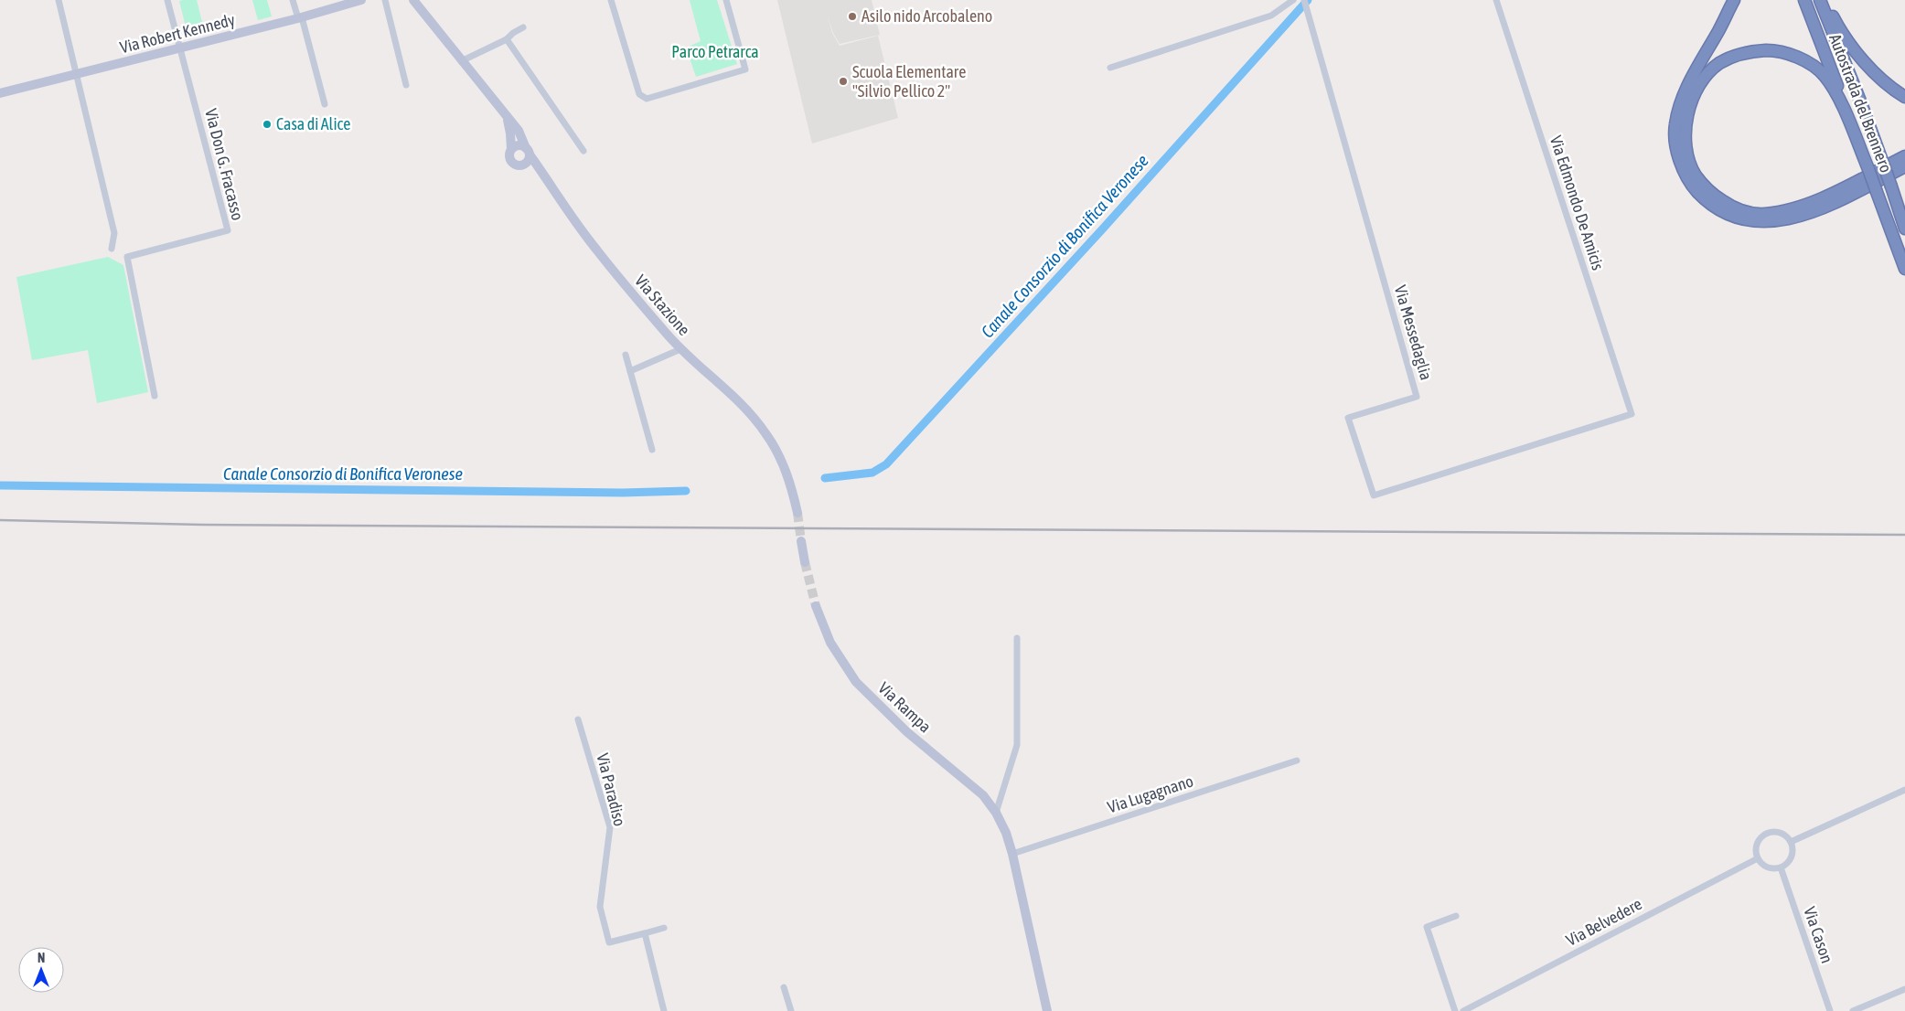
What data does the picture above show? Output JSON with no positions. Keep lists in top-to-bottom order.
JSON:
{
  "streets": {
    "highway": ["Autostrada del Brennero"],
    "street": [
      "Via Robert Kennedy",
      "Via Don G. Fracasso",
      "Via Edmondo De Amicis",
      "Via Stazione",
      "Via Messedaglia",
      "Via Rampa",
      "Via Paradiso",
      "Via Lugagnano",
      "Via Belvedere",
      "Via Cason"
    ]
  },
  "crossings": [
    ["Via Robert Kennedy", "Via Don G. Fracasso"],
    ["Via Edmondo De Amicis", "Via Messedaglia"],
    ["Via Rampa", "Via Lugagnano"],
    ["Via Belvedere", "Via Cason"]
  ],
  "water": ["Canale Consorzio di Bonifica Veronese"],
  "parks": ["Parco Petrarca"],
  "places": ["Asilo nido Arcobaleno", "Scuola Elementare \"Silvio Pellico 2\"", "Casa di Alice"],
  "north": "top"
}
